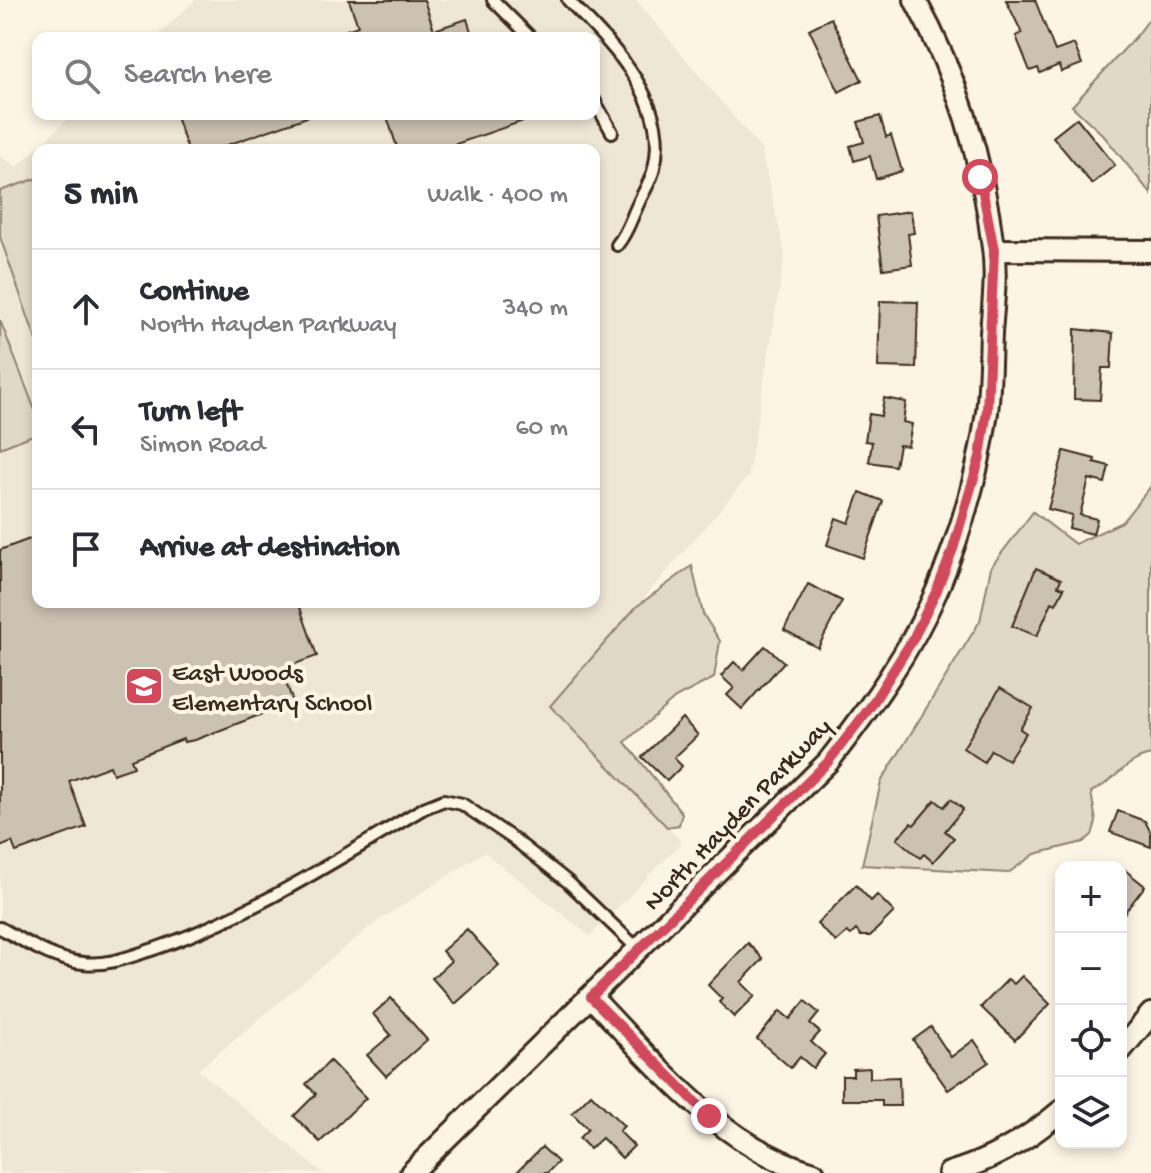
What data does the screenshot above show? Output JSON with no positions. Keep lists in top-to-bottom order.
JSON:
{
  "streets": {
    "street": ["North Hayden Parkway"]
  },
  "places": {
    "school or university": ["East Woods Elementary School"]
  },
  "page": {
    "search": "Search here",
    "heading": ["5 min", "Walk · 400 m"],
    "list": [
      ["Continue", "North Hayden Parkway", "340 m"],
      ["Turn left", "Simon Road", "60 m"],
      "Arrive at destination"
    ],
    "map_buttons": ["+", "−"]
  }
}
